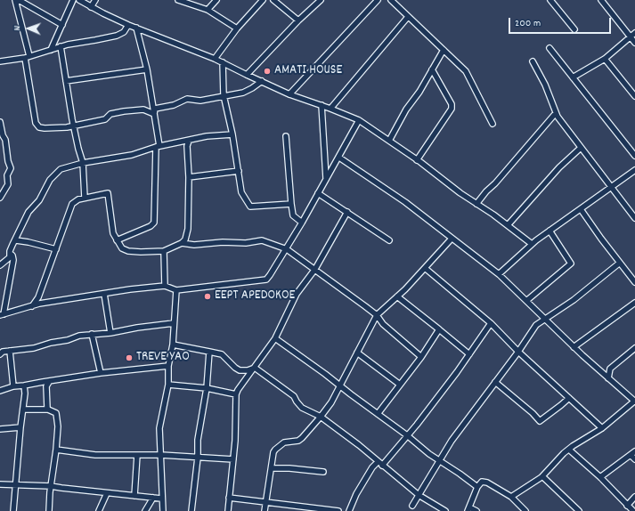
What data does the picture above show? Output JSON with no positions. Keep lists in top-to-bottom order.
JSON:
{
  "places": ["AMATI HOUSE", "EEPT APEDOKOE", "TREVE YAO"],
  "scale_bar": "200 m",
  "north": "left"
}
